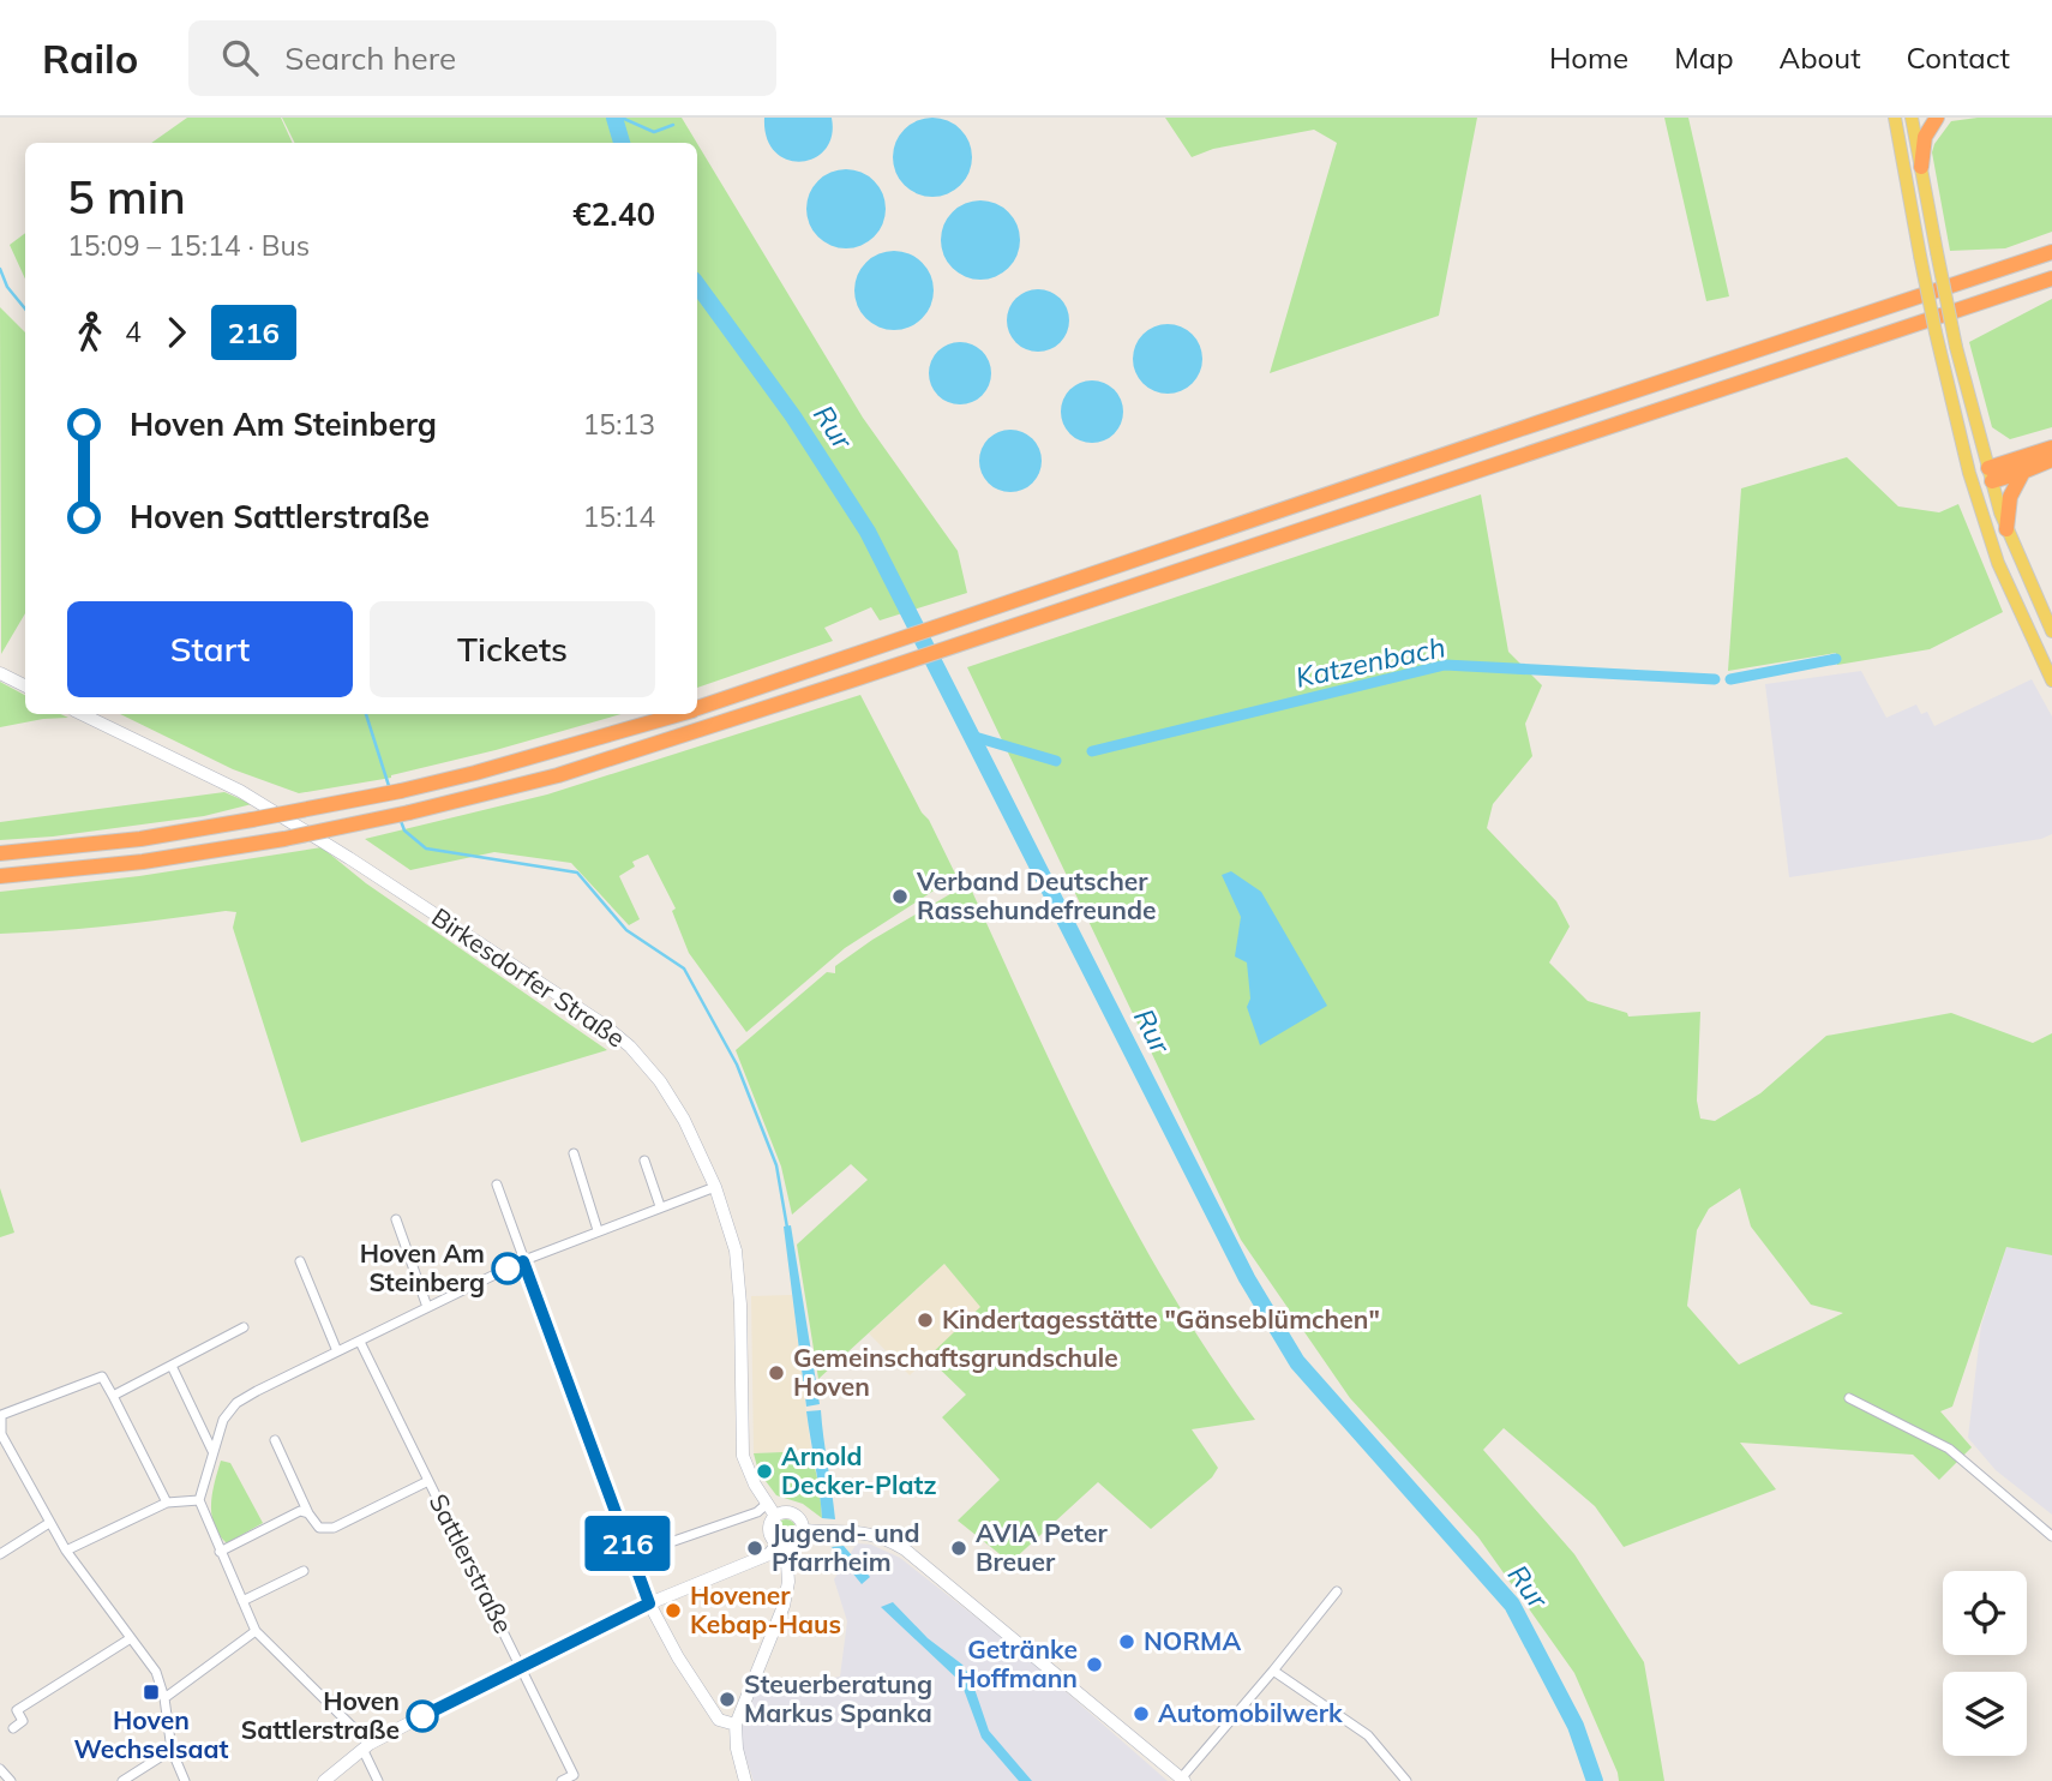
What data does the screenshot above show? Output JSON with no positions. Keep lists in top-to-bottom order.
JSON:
{
  "streets": {
    "main road": ["Birkesdorfer Straße"],
    "street": ["Sattlerstraße"]
  },
  "water": ["Rur", "Katzenbach"],
  "places": {
    "other": [
      "Verband Deutscher Rassehundefreunde",
      "Hoven Am Steinberg",
      "Kindertagesstätte \"Gänseblümchen\"",
      "Gemeinschaftsgrundschule Hoven",
      "Arnold Decker-Platz",
      "Jugend- und Pfarrheim",
      "AVIA Peter Breuer",
      "Hovener Kebap-Haus",
      "NORMA",
      "Getränke Hoffmann",
      "Steuerberatung Markus Spanka",
      "Automobilwerk",
      "Hoven Sattlerstraße"
    ],
    "transit": ["Hoven Wechselsaat"]
  },
  "lines": ["bus line 216"],
  "page": {
    "header": "Railo",
    "search": "Search here",
    "nav": [
      "Home",
      "Map",
      "About",
      "Contact"
    ],
    "on_map": "216",
    "heading": ["5 min", "15:09 – 15:14 · Bus", "€2.40"],
    "legs": ["4", "216"],
    "list": [
      {
        "name": "Hoven Am Steinberg",
        "value": "15:13"
      },
      {
        "name": "Hoven Sattlerstraße",
        "value": "15:14"
      }
    ],
    "buttons": ["Start", "Tickets"]
  }
}
